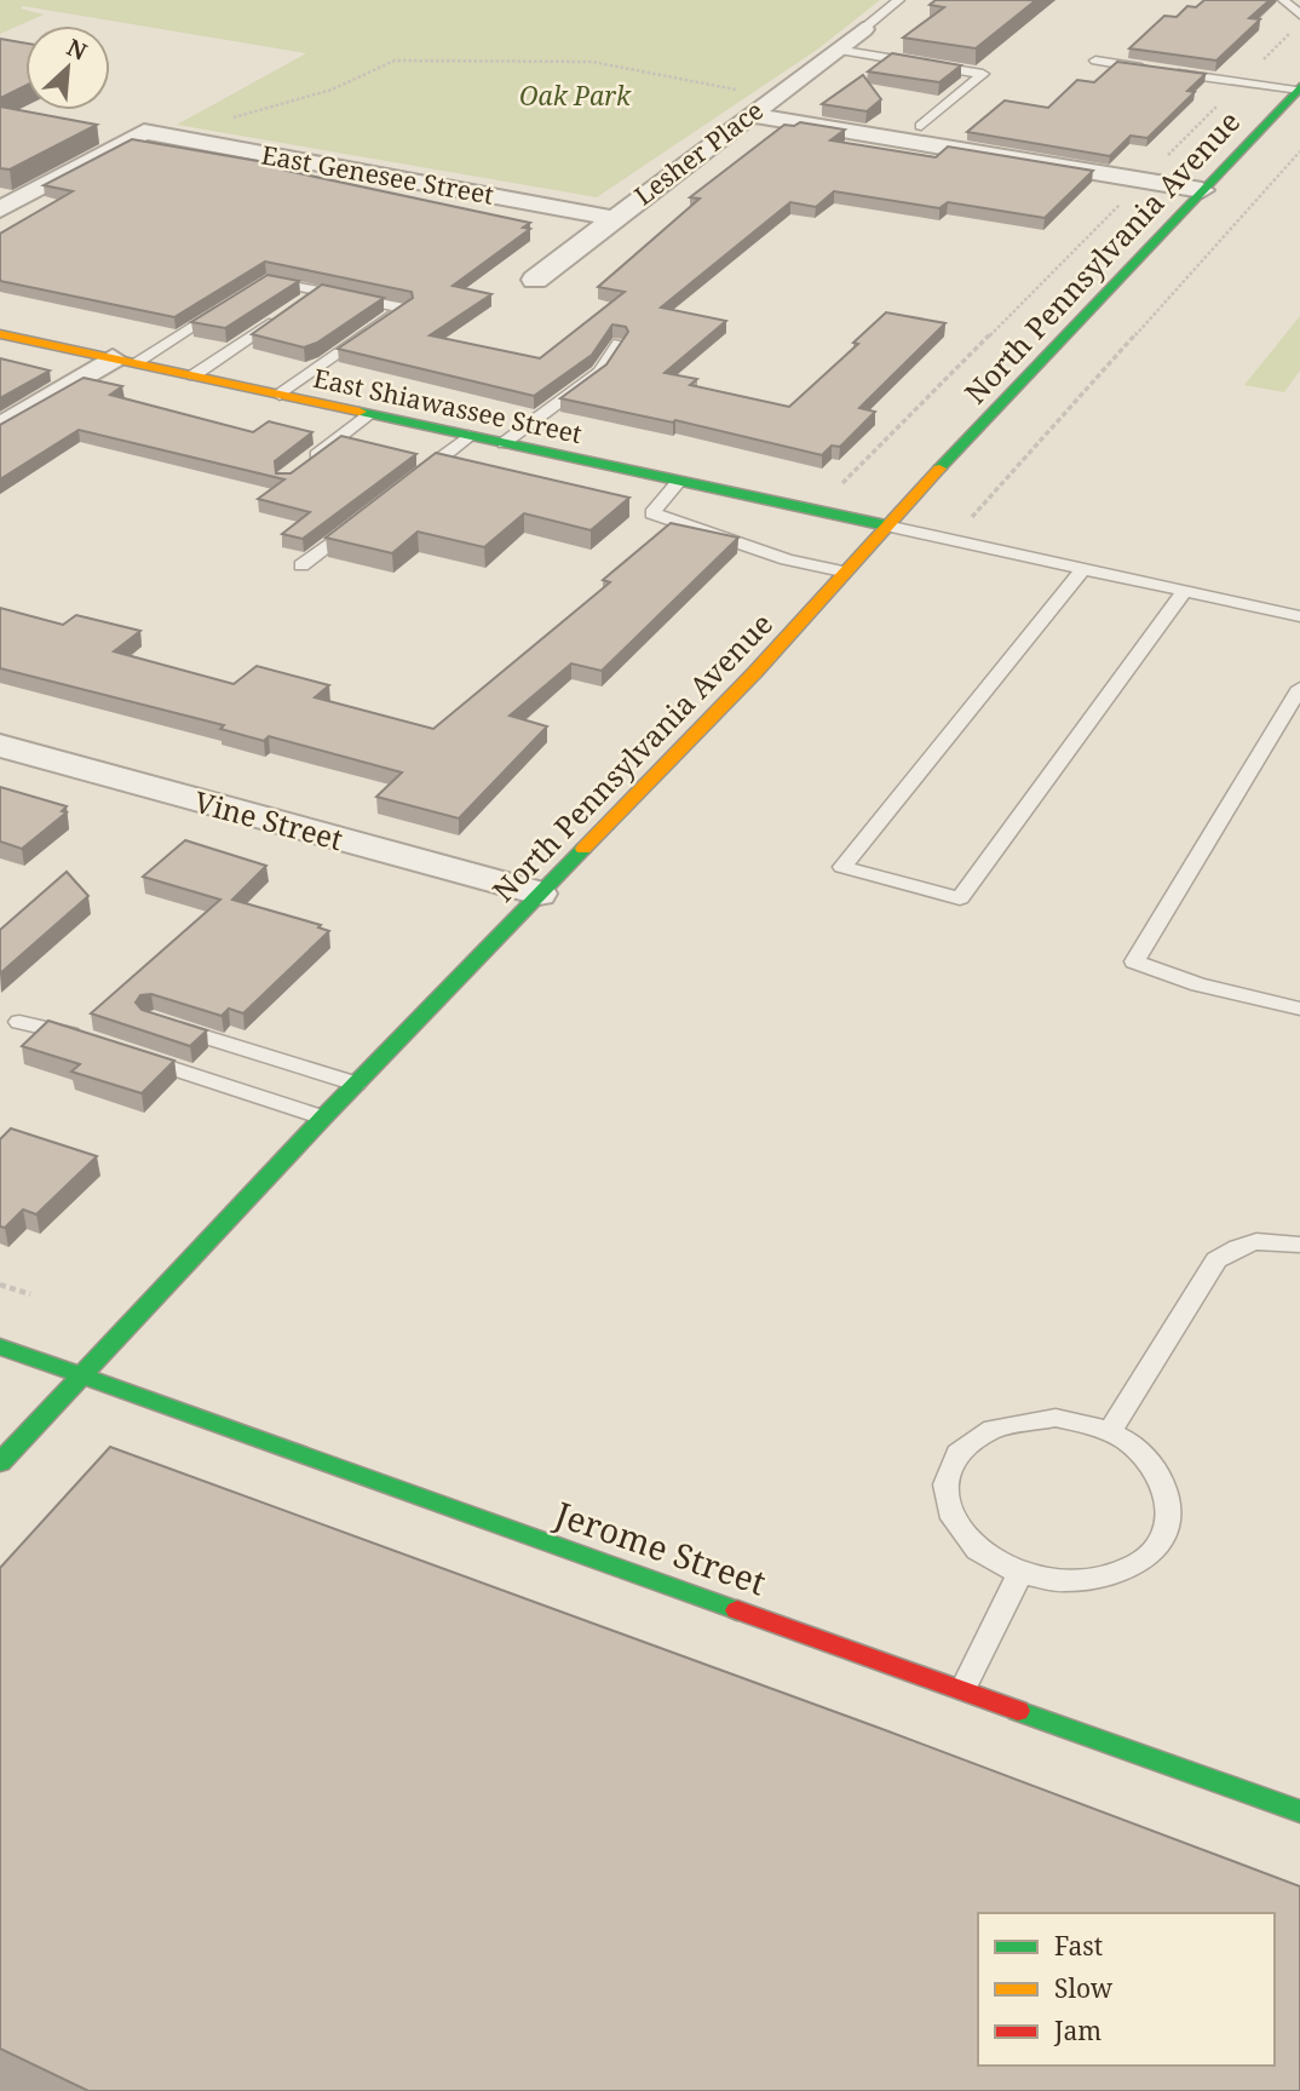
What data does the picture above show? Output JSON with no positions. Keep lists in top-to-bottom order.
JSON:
{
  "streets": {
    "main road": ["North Pennsylvania Avenue", "East Shiawassee Street", "Jerome Street"],
    "street": ["Lesher Place", "East Genesee Street", "Vine Street"]
  },
  "crossings": [
    ["Lesher Place", "East Genesee Street"],
    ["North Pennsylvania Avenue", "East Shiawassee Street"],
    ["North Pennsylvania Avenue", "Vine Street"],
    ["North Pennsylvania Avenue", "Jerome Street"]
  ],
  "parks": ["Oak Park"],
  "legend": ["Fast", "Slow", "Jam"],
  "north": "top right"
}
